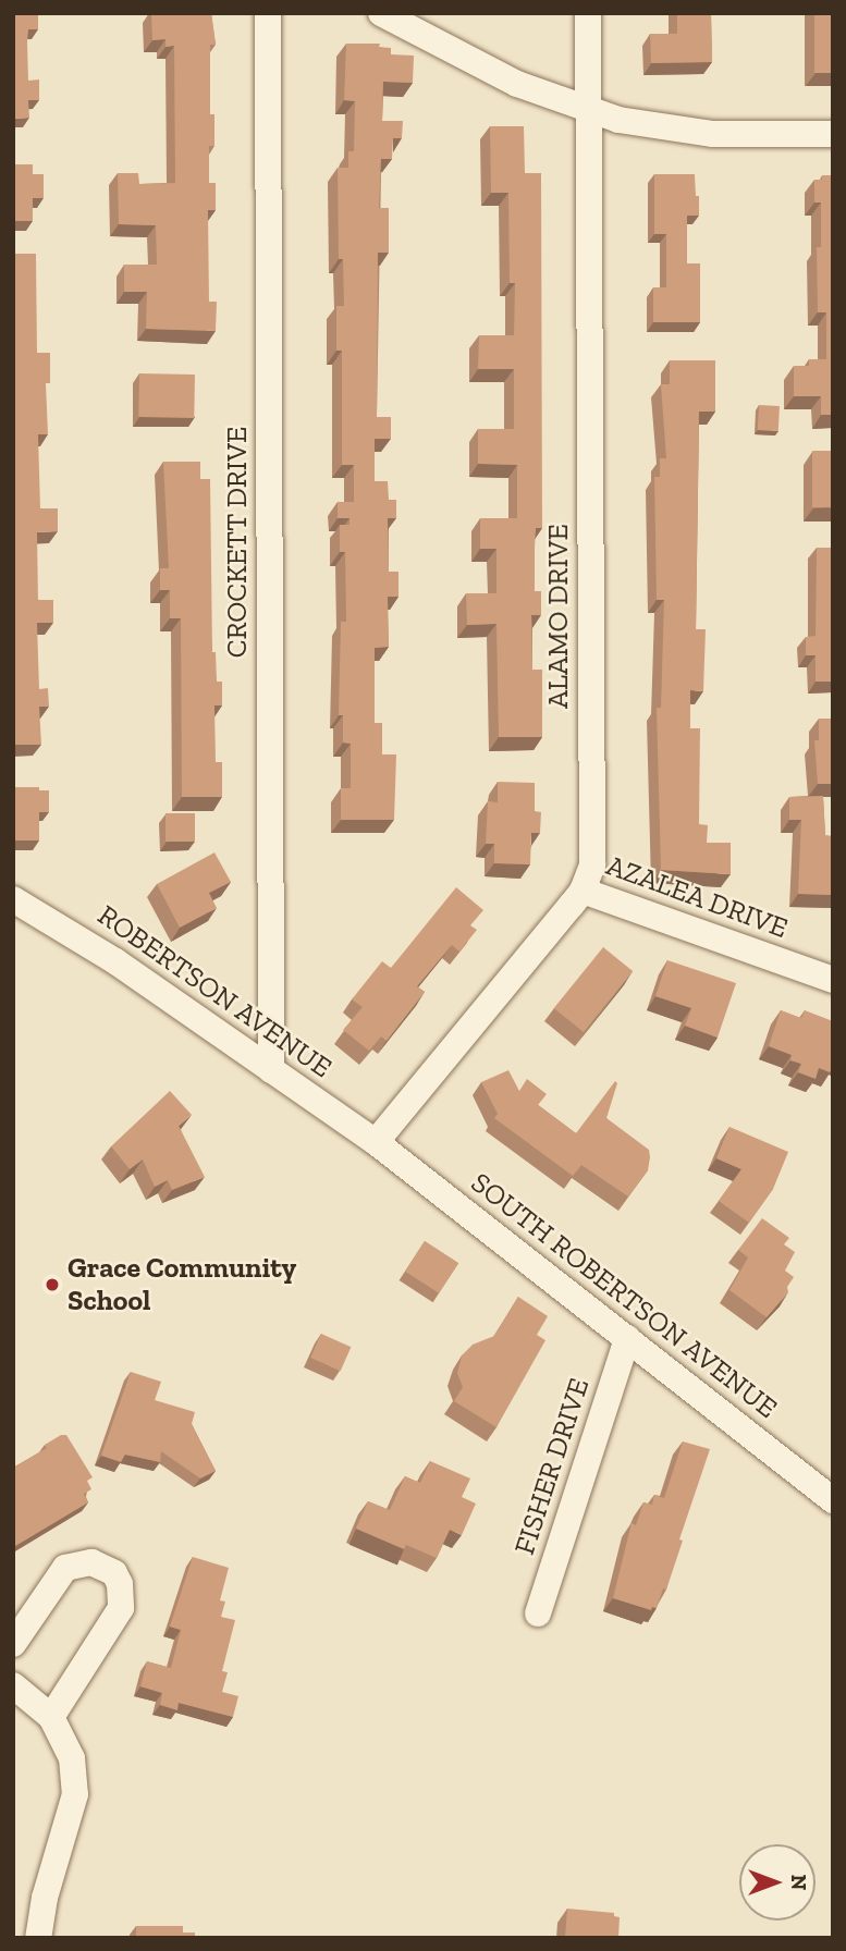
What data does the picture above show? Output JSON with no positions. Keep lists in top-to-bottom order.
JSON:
{
  "streets": {
    "street": [
      "CROCKETT DRIVE",
      "ALAMO DRIVE",
      "AZALEA DRIVE",
      "ROBERTSON AVENUE",
      "SOUTH ROBERTSON AVENUE",
      "FISHER DRIVE"
    ]
  },
  "crossings": [
    ["CROCKETT DRIVE", "ROBERTSON AVENUE"],
    ["ALAMO DRIVE", "AZALEA DRIVE"],
    ["ALAMO DRIVE", "ROBERTSON AVENUE"],
    ["ALAMO DRIVE", "SOUTH ROBERTSON AVENUE"],
    ["ROBERTSON AVENUE", "SOUTH ROBERTSON AVENUE"],
    ["SOUTH ROBERTSON AVENUE", "FISHER DRIVE"]
  ],
  "places": ["Grace Community School"],
  "north": "right"
}
